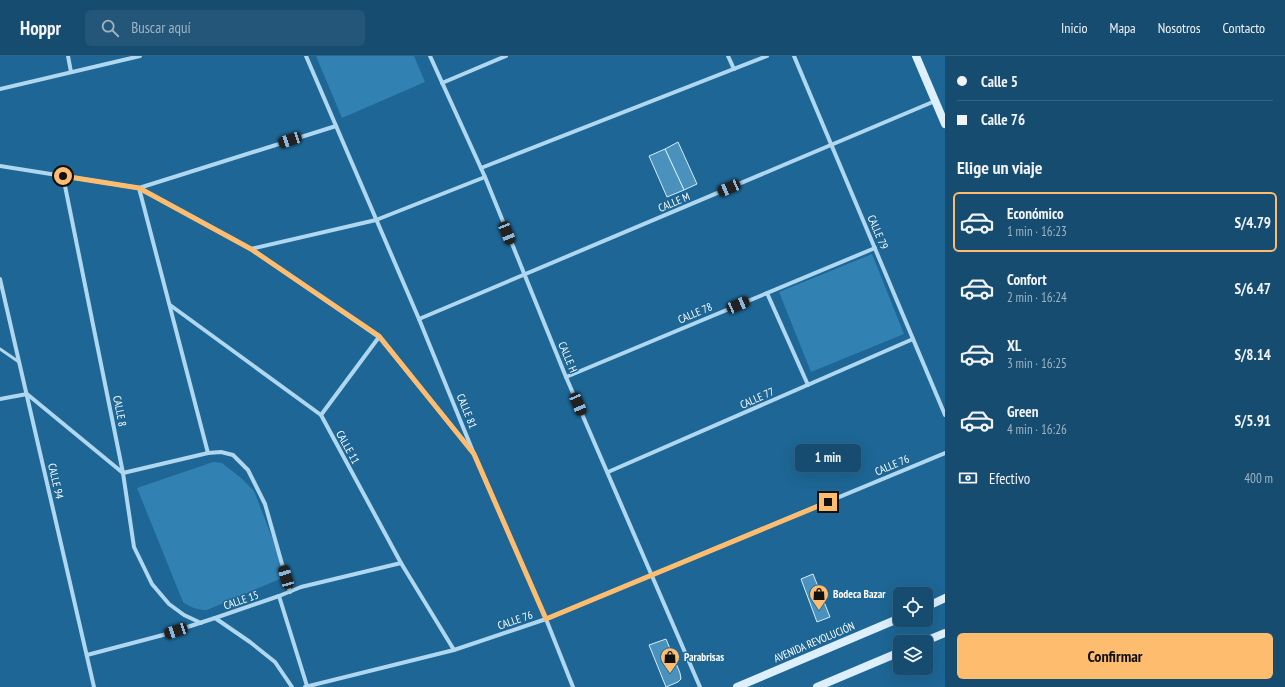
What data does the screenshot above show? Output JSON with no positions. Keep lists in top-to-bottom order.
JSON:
{
  "streets": {
    "street": [
      "CALLE M",
      "CALLE 79",
      "CALLE 78",
      "CALLE H",
      "CALLE 77",
      "CALLE 8",
      "CALLE 81",
      "CALLE 11",
      "CALLE 76",
      "CALLE 94",
      "CALLE 15",
      "AVENIDA REVOLUCIÓN"
    ]
  },
  "crossings": [
    ["CALLE M", "CALLE 79"],
    ["CALLE M", "CALLE H"],
    ["CALLE M", "CALLE 81"],
    ["CALLE 79", "CALLE 78"],
    ["CALLE 79", "CALLE 77"],
    ["CALLE 78", "CALLE H"],
    ["CALLE H", "CALLE 77"],
    ["CALLE H", "CALLE 76"],
    ["CALLE 8", "CALLE 15"],
    ["CALLE 81", "CALLE 76"],
    ["CALLE 11", "CALLE 76"],
    ["CALLE 11", "CALLE 15"],
    ["CALLE 94", "CALLE 15"]
  ],
  "places": {
    "shop": ["Bodeca Bazar", "Parabrisas"]
  },
  "page": {
    "header": "Hoppr",
    "search": "Buscar aquí",
    "nav": [
      "Inicio",
      "Mapa",
      "Nosotros",
      "Contacto"
    ],
    "banner": ["Calle 5", "Calle 76"],
    "heading": "Elige un viaje",
    "list": [
      {
        "name": "Económico",
        "note": "1 min · 16:23",
        "value": "S/4.79"
      },
      {
        "name": "Confort",
        "note": "2 min · 16:24",
        "value": "S/6.47"
      },
      {
        "name": "XL",
        "note": "3 min · 16:25",
        "value": "S/8.14"
      },
      {
        "name": "Green",
        "note": "4 min · 16:26",
        "value": "S/5.91"
      }
    ],
    "bubble": "1 min",
    "pay": ["Efectivo", "400 m"],
    "buttons": "Confirmar"
  }
}
